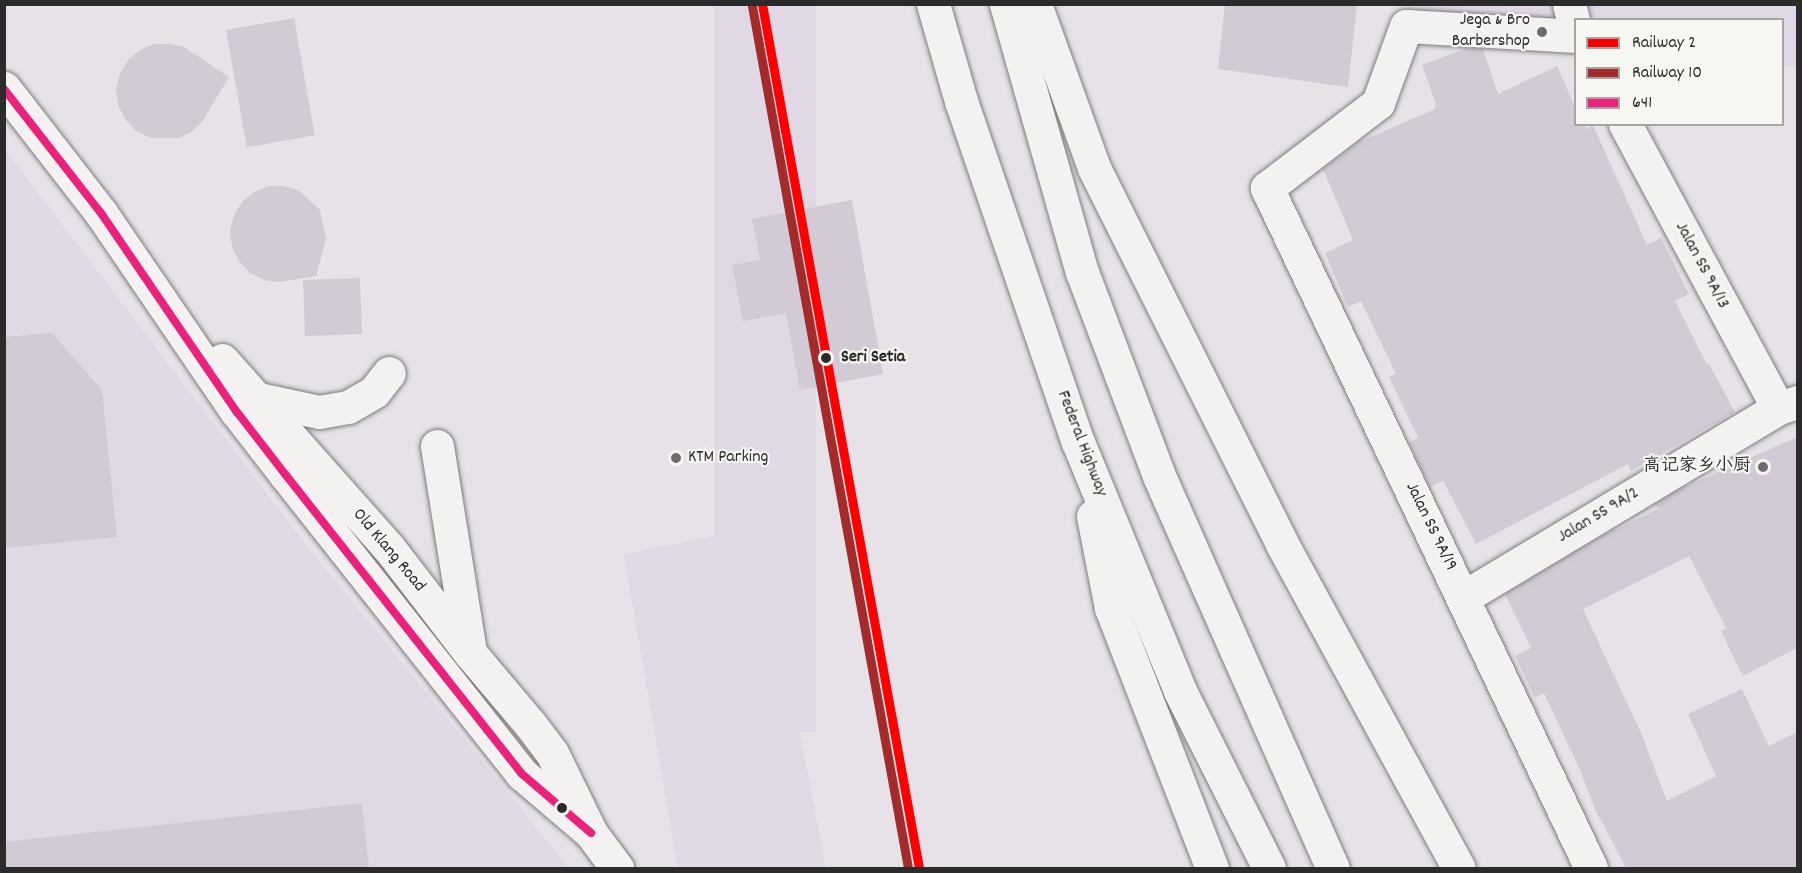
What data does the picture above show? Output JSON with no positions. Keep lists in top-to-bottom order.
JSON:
{
  "streets": {
    "main road": [
      "Jalan SS 9A/13",
      "Federal Highway",
      "Jalan SS 9A/2",
      "Jalan SS 9A/19",
      "Old Klang Road"
    ]
  },
  "crossings": [
    ["Jalan SS 9A/13", "Jalan SS 9A/2"],
    ["Jalan SS 9A/2", "Jalan SS 9A/19"]
  ],
  "places": [
    "Jega & Bro Barbershop",
    "Seri Setia",
    "KTM Parking",
    "高记家乡小厨"
  ],
  "lines": ["rail line 2", "rail line 10", "transit line 641"],
  "legend": ["Railway 2", "Railway 10", "641"]
}
